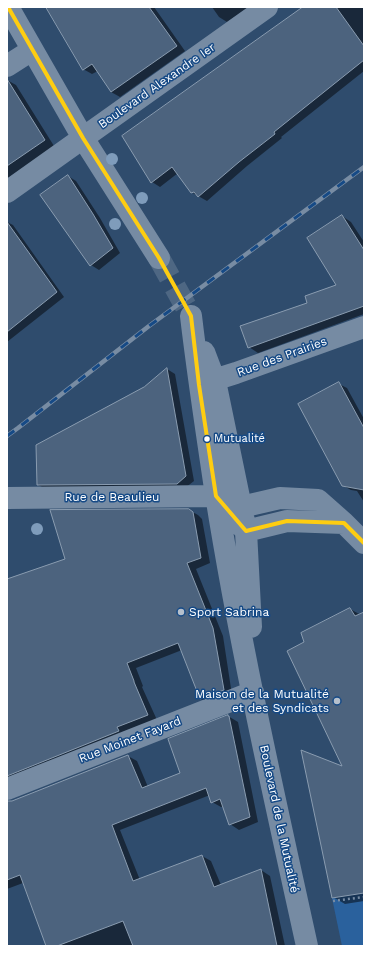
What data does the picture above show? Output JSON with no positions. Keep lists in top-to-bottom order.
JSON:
{
  "streets": {
    "street": [
      "Boulevard Alexandre Ier",
      "Rue des Prairies",
      "Rue de Beaulieu",
      "Rue Moinet Fayard",
      "Boulevard de la Mutualité"
    ]
  },
  "crossings": [
    ["Rue des Prairies", "Boulevard de la Mutualité"],
    ["Rue de Beaulieu", "Boulevard de la Mutualité"],
    ["Rue Moinet Fayard", "Boulevard de la Mutualité"]
  ],
  "places": ["Mutualité", "Sport Sabrina", "Maison de la Mutualité et des Syndicats"]
}
